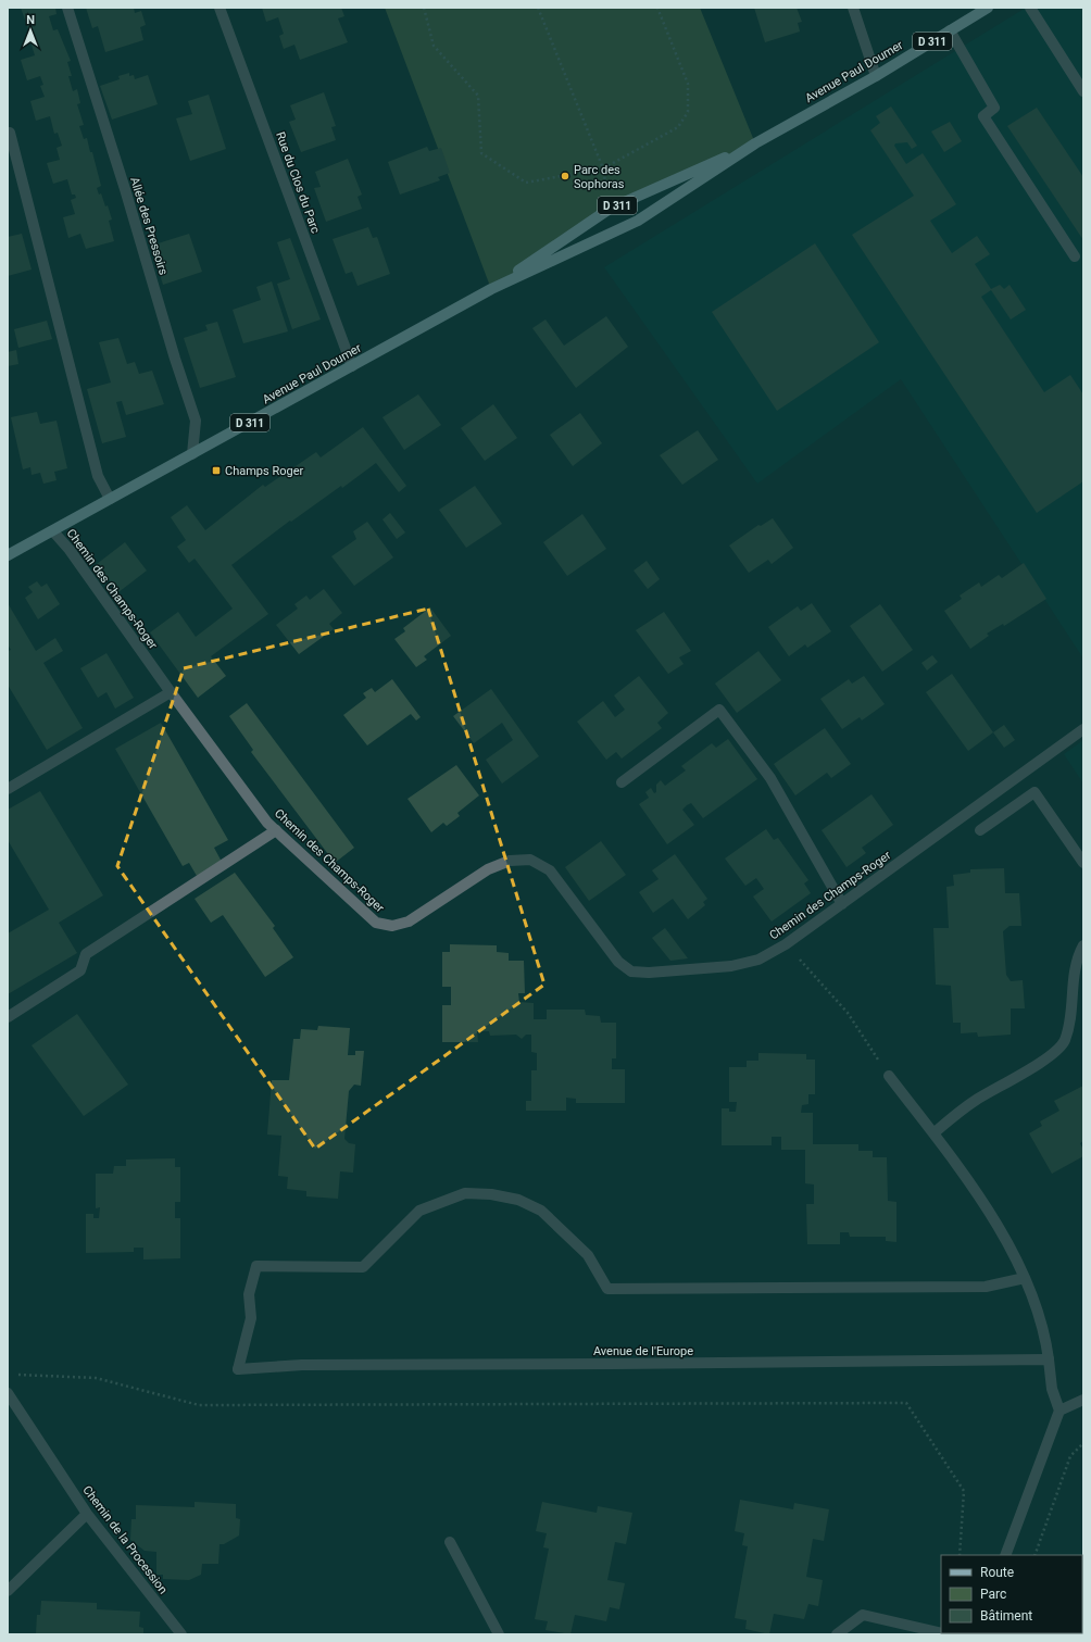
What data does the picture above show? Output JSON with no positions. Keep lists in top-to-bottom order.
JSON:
{
  "streets": {
    "main road": ["D 311", "Avenue Paul Doumer"],
    "street": [
      "Rue du Clos du Parc",
      "Allée des Pressoirs",
      "Chemin des Champs-Roger",
      "Avenue de l'Europe",
      "Chemin de la Procession"
    ]
  },
  "crossings": [
    ["Avenue Paul Doumer", "Rue du Clos du Parc"],
    ["Avenue Paul Doumer", "Allée des Pressoirs"],
    ["Avenue Paul Doumer", "Chemin des Champs-Roger"]
  ],
  "places": {
    "other": ["Parc des Sophoras"],
    "transit": ["Champs Roger"]
  },
  "legend": ["Route", "Parc", "Bâtiment"],
  "north": "top"
}
